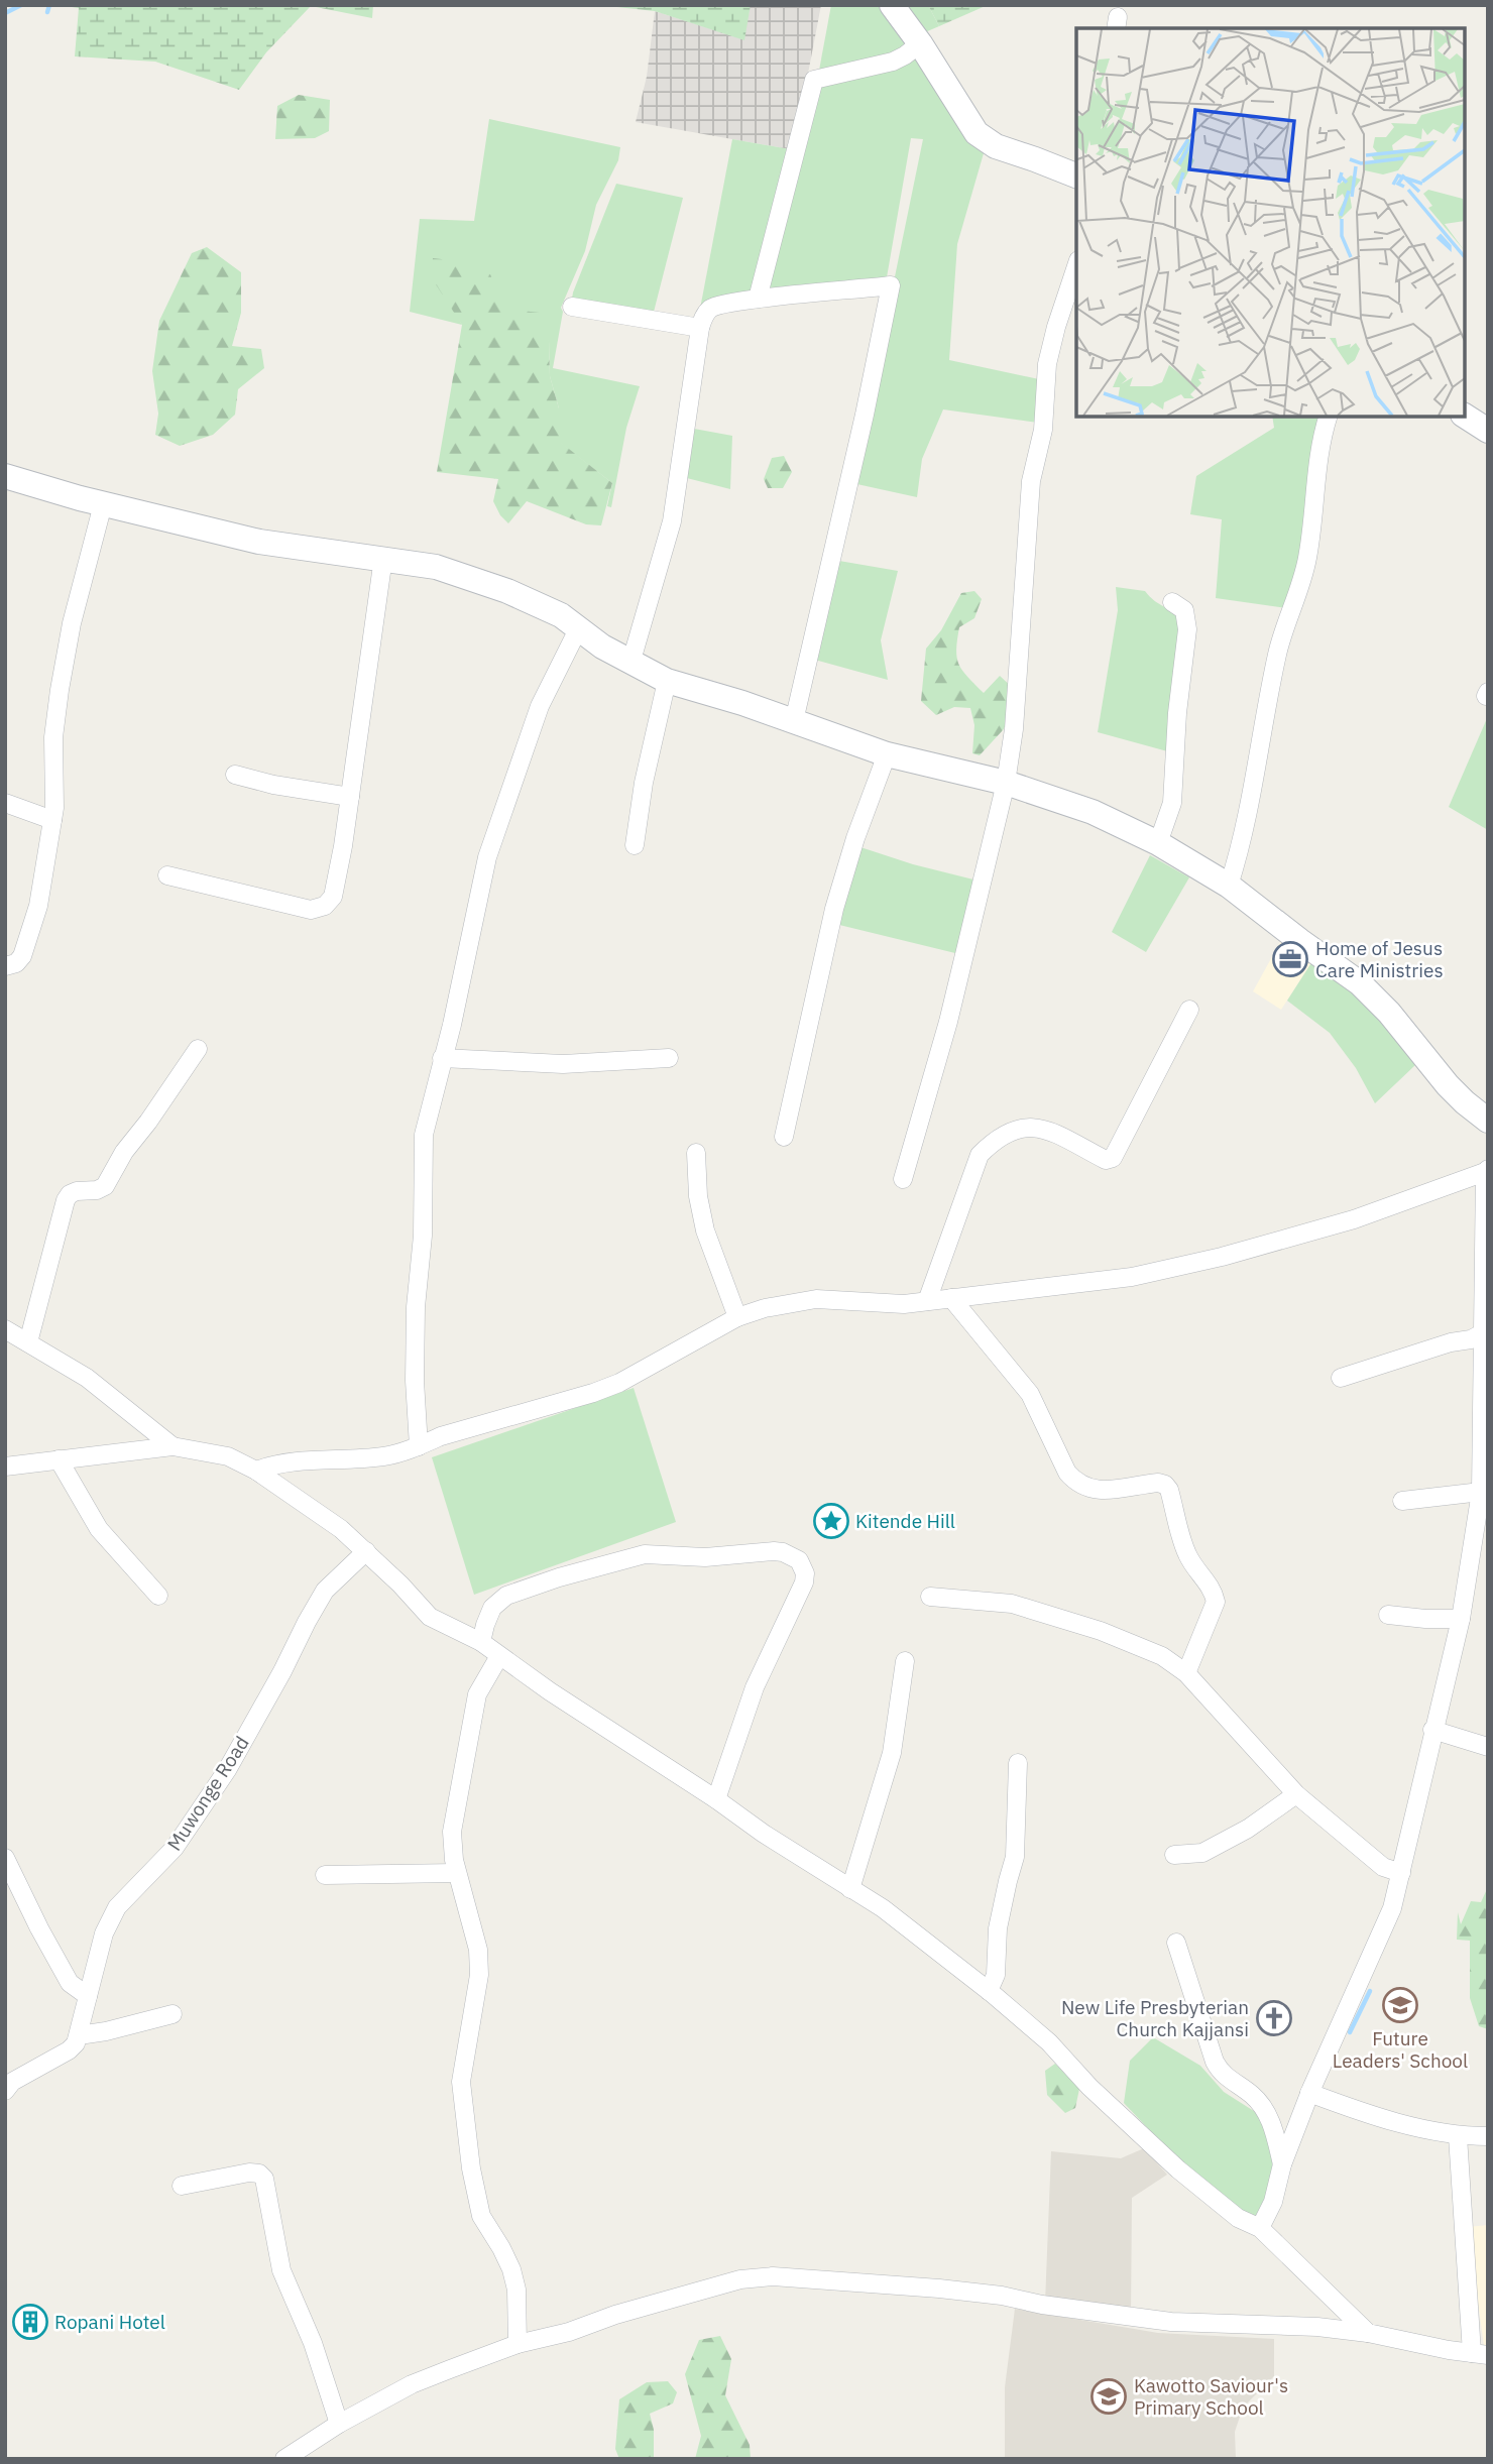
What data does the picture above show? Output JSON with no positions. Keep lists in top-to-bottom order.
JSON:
{
  "streets": {
    "street": ["Muwonge Road"]
  },
  "places": {
    "office": ["Home of Jesus Care Ministries"],
    "place": ["Kitende Hill"],
    "school or university": ["Future Leaders' School", "Kawotto Saviour's Primary School"],
    "church": ["New Life Presbyterian Church Kajjansi"],
    "building": ["Ropani Hotel"]
  }
}
